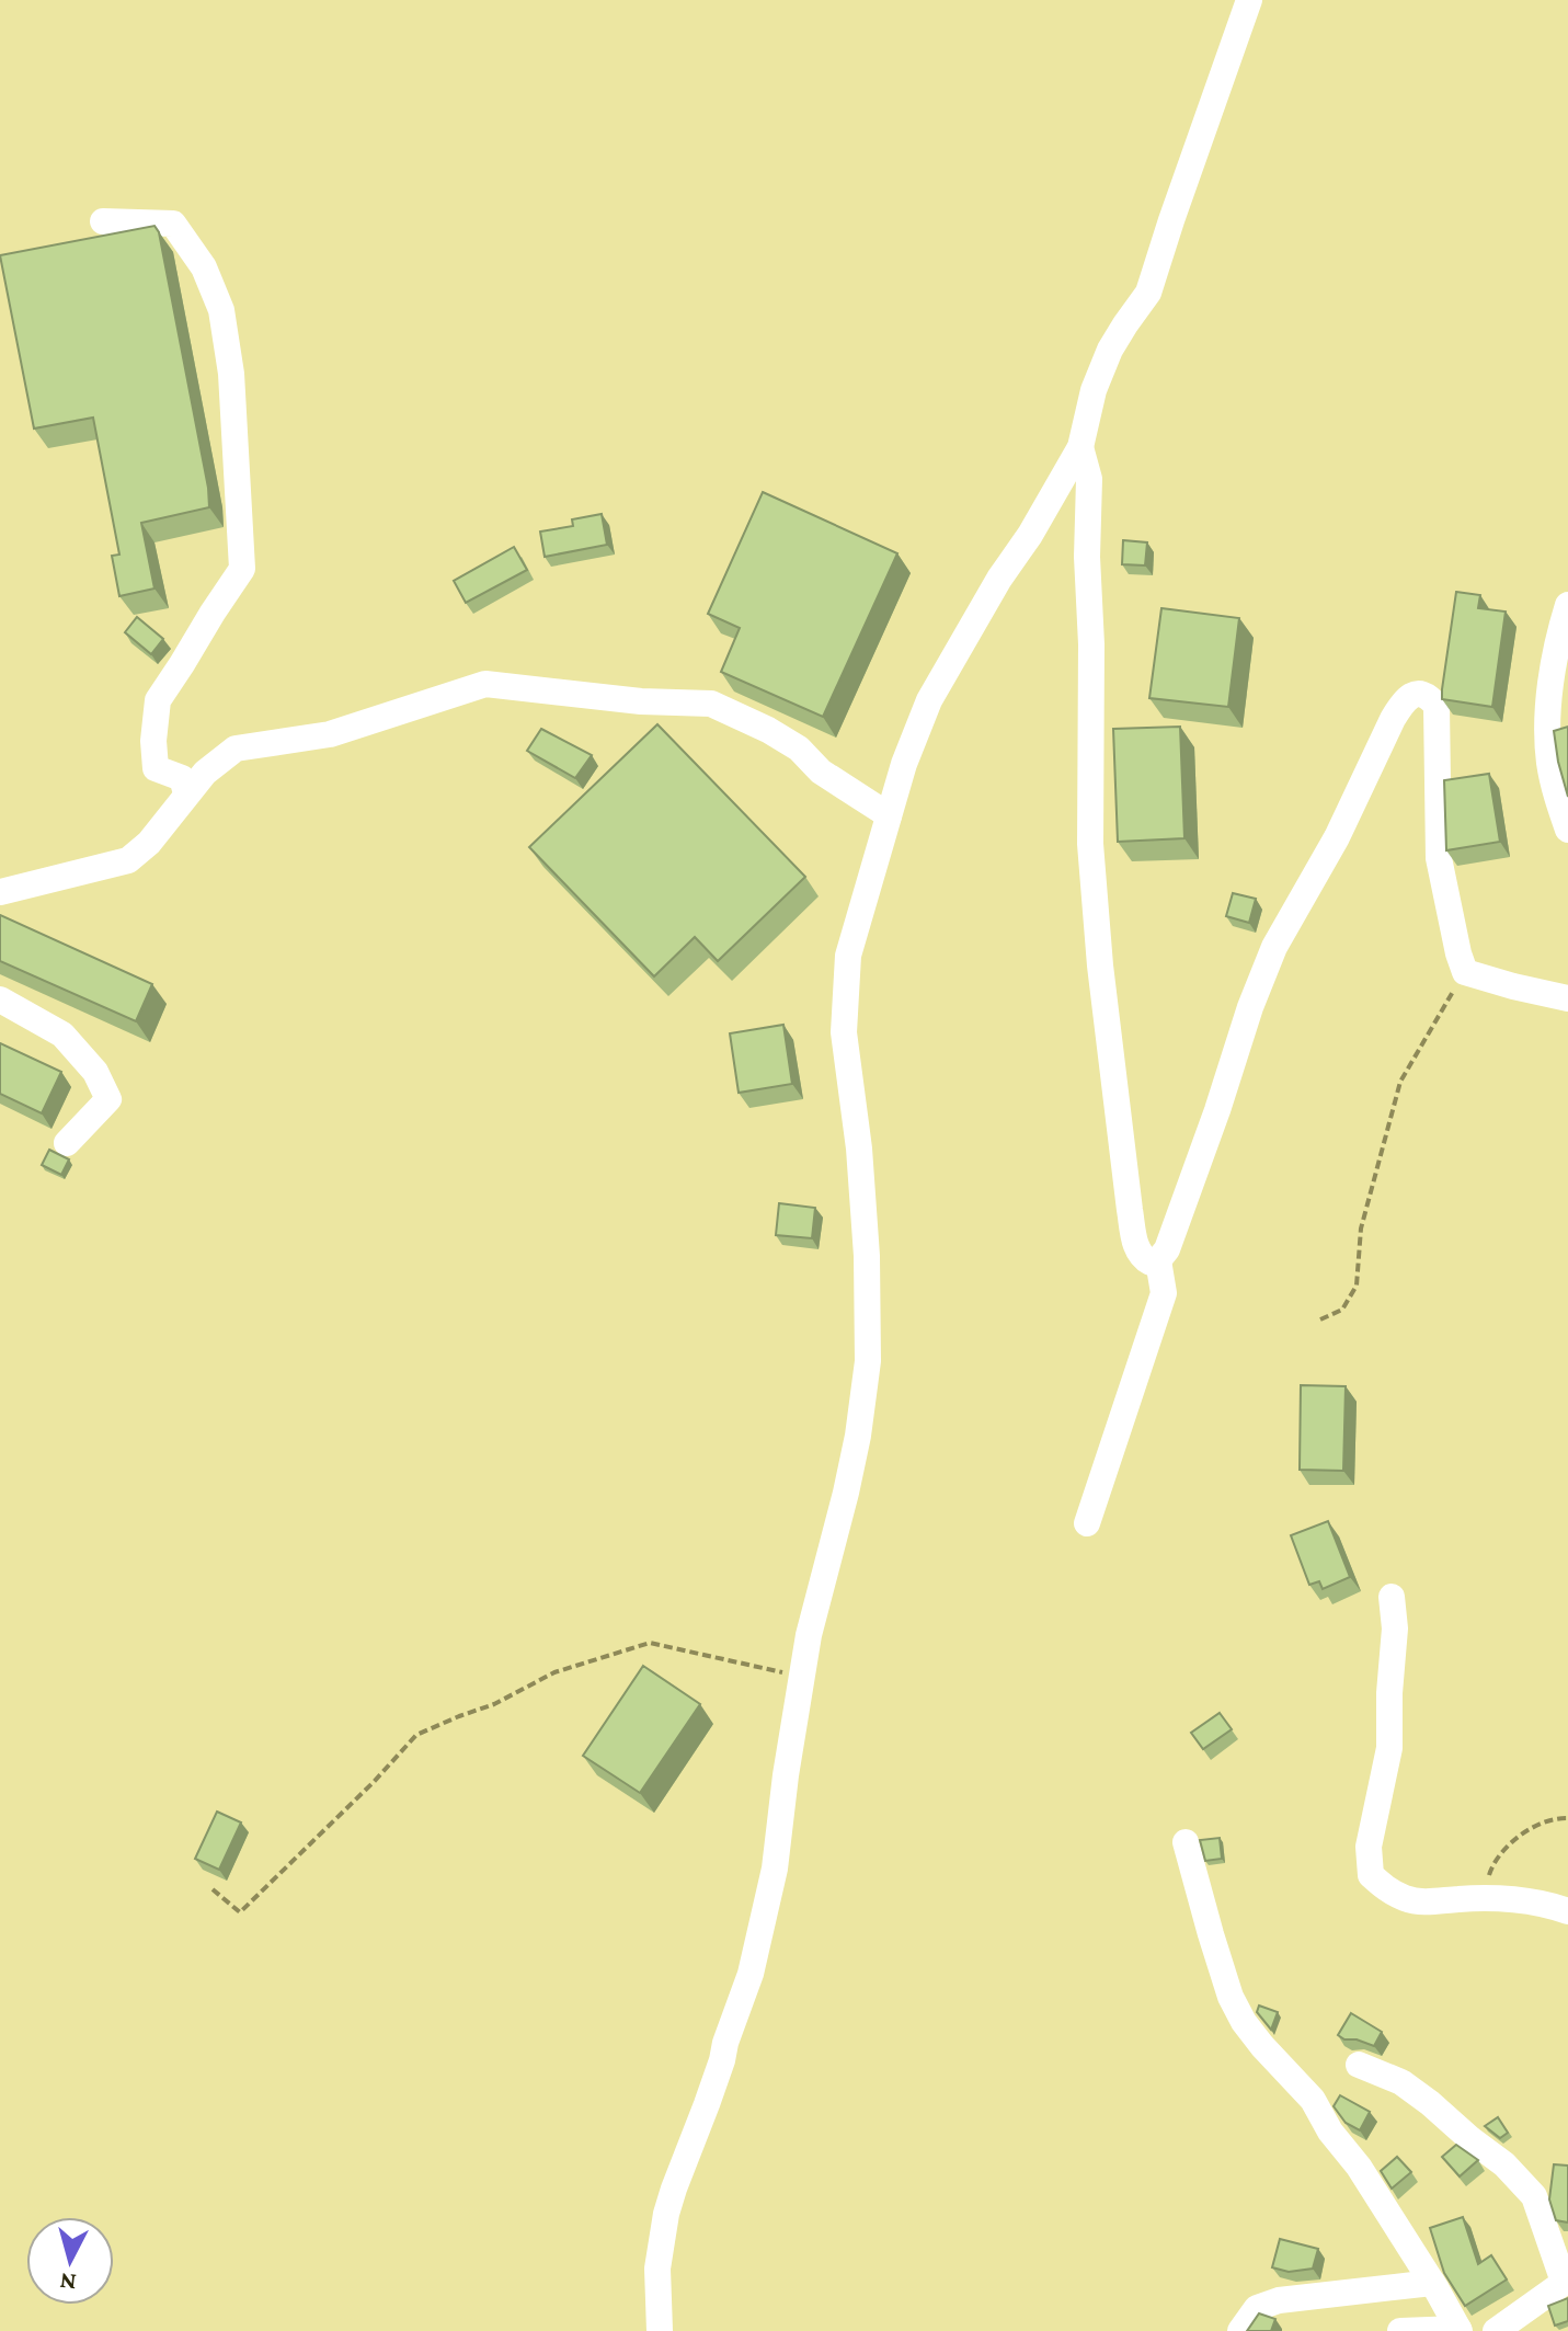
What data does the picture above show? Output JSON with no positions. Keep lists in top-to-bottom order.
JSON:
{
  "north": "bottom"
}
